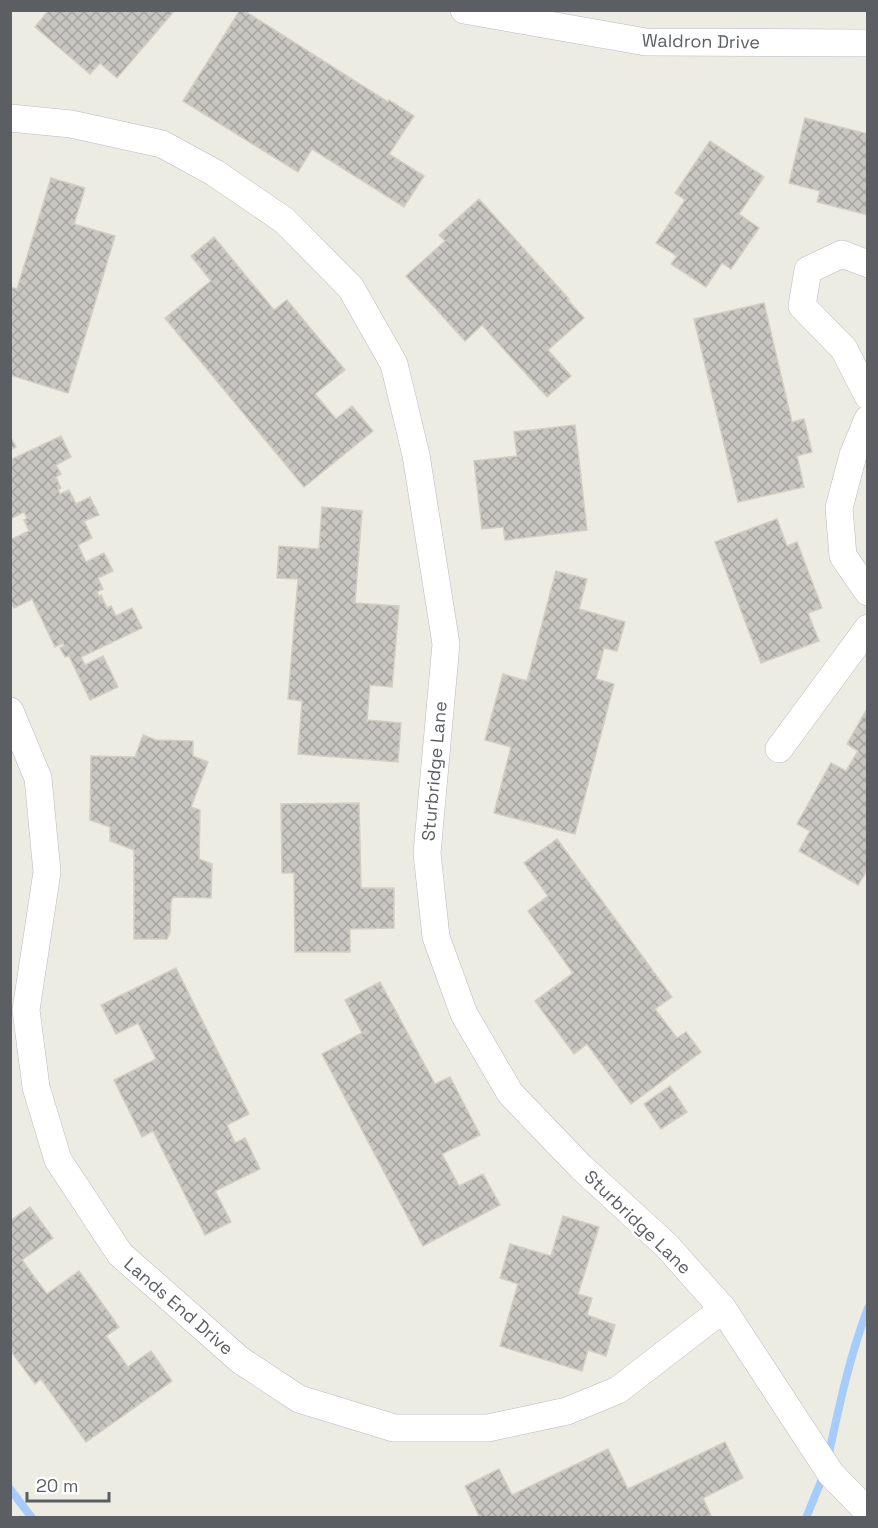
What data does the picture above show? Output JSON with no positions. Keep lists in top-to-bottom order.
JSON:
{
  "streets": {
    "street": ["Waldron Drive", "Sturbridge Lane", "Lands End Drive"]
  },
  "crossings": [
    ["Sturbridge Lane", "Lands End Drive"]
  ],
  "scale_bar": "20 m"
}
